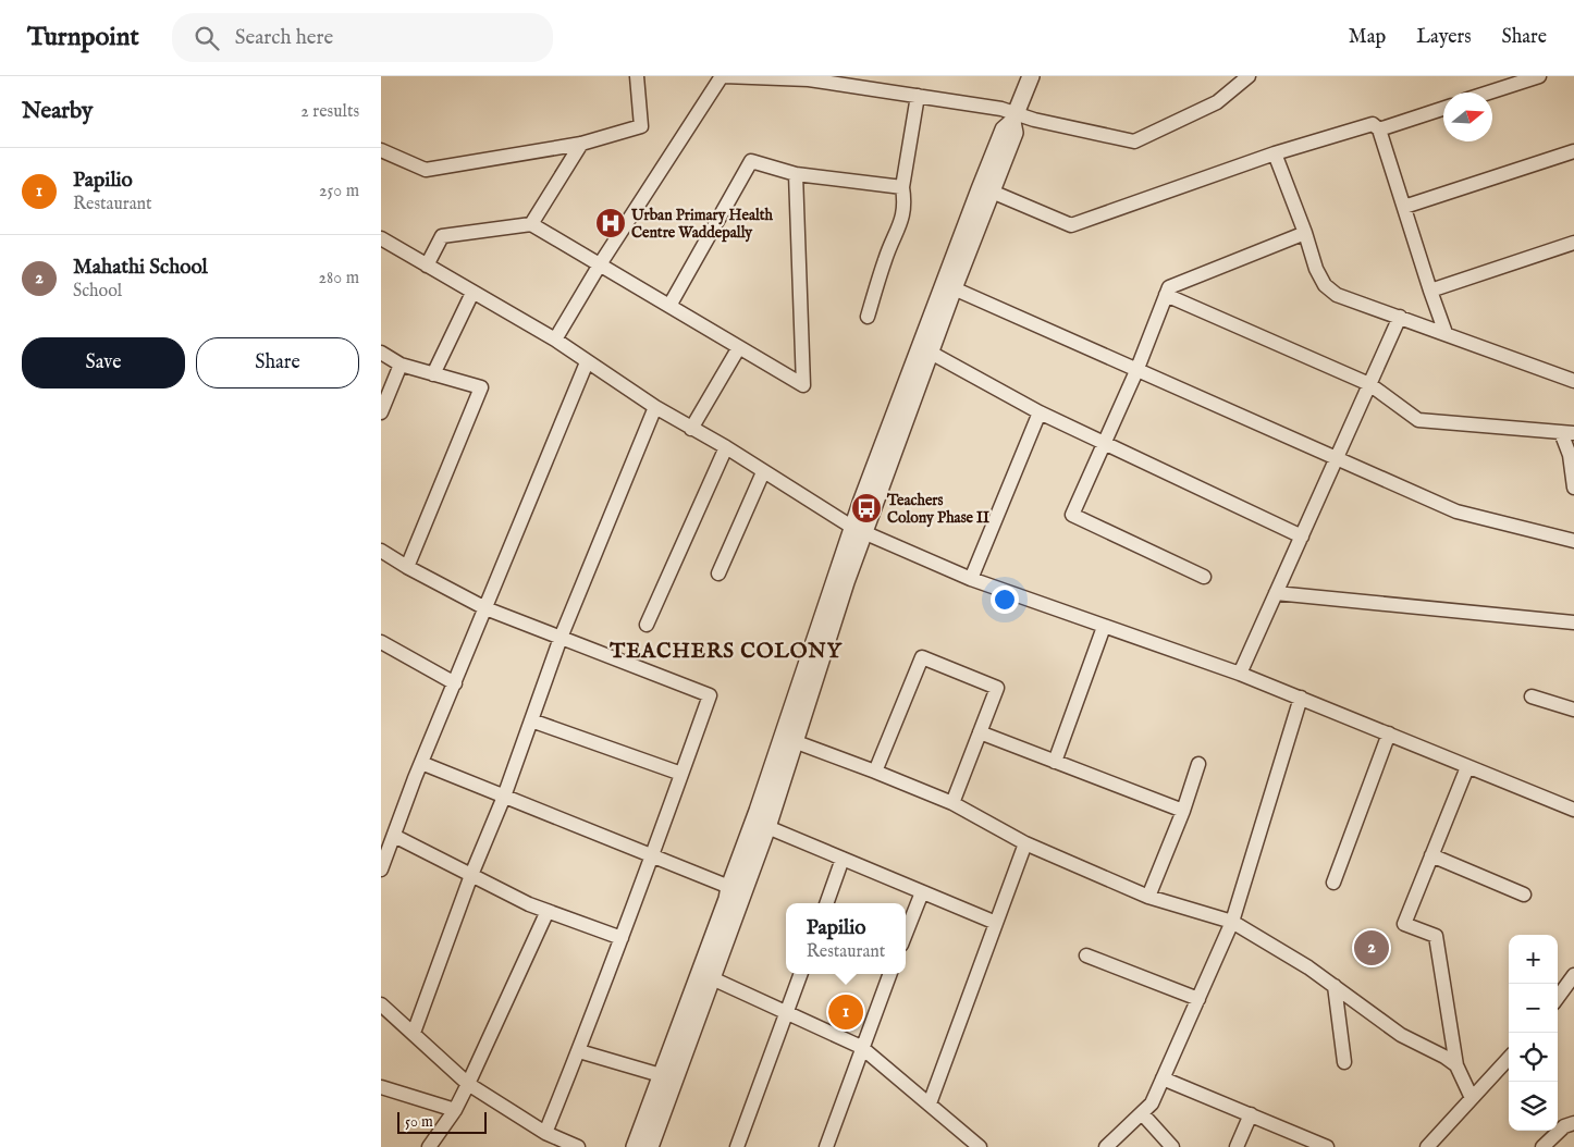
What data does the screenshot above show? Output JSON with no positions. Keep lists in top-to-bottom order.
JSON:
{
  "districts": ["TEACHERS COLONY"],
  "places": {
    "hospital": ["Urban Primary Health Centre Waddepally"],
    "bus stop": ["Teachers Colony Phase II"]
  },
  "scale_bar": "50 m",
  "north": "right",
  "page": {
    "header": "Turnpoint",
    "search": "Search here",
    "nav": ["Map", "Layers", "Share"],
    "heading": ["Nearby", "2 results"],
    "list": [
      {
        "mark": "1",
        "name": "Papilio",
        "note": "Restaurant",
        "value": "250 m"
      },
      {
        "mark": "2",
        "name": "Mahathi School",
        "note": "School",
        "value": "280 m"
      }
    ],
    "buttons": ["Save", "Share"],
    "popup": ["Papilio", "Restaurant"],
    "pins": ["2", "1"],
    "map_buttons": ["+", "−"],
    "scale": "50 m"
  }
}
